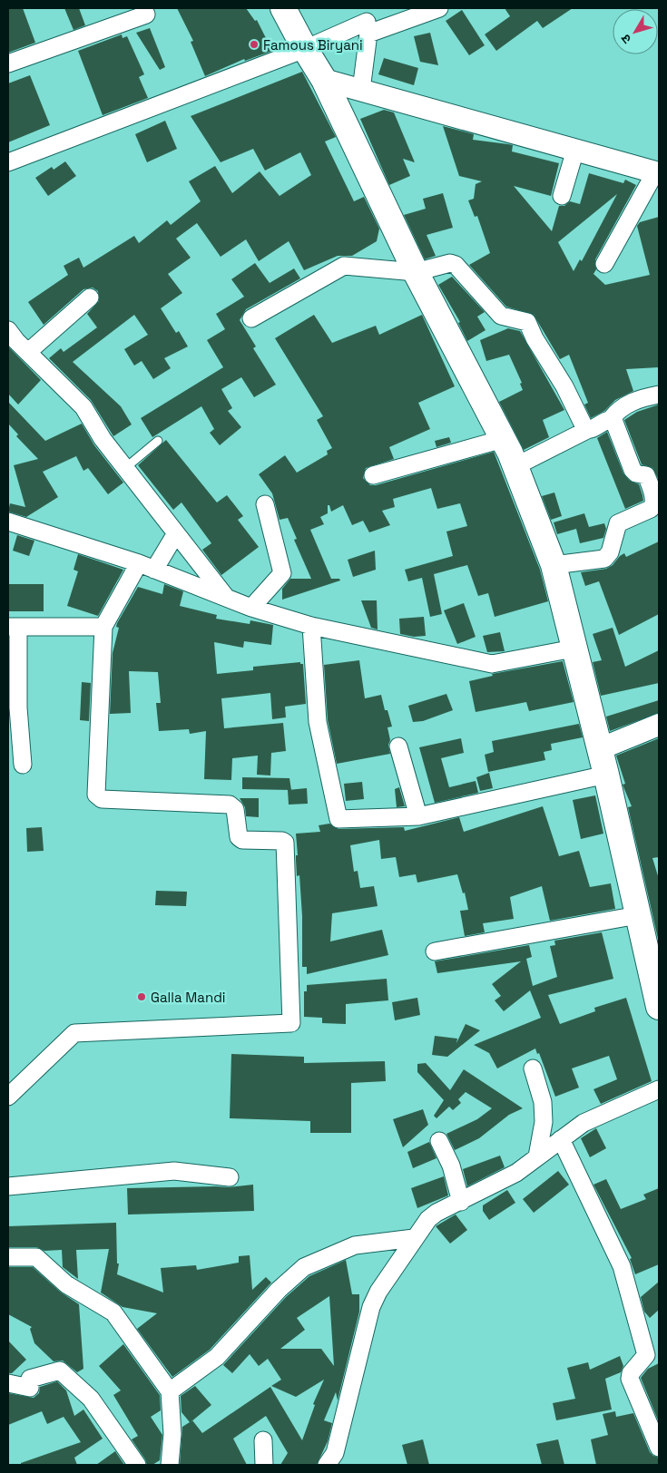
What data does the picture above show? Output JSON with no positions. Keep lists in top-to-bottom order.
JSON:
{
  "places": ["Famous Biryani", "Galla Mandi"],
  "north": "bottom left"
}
